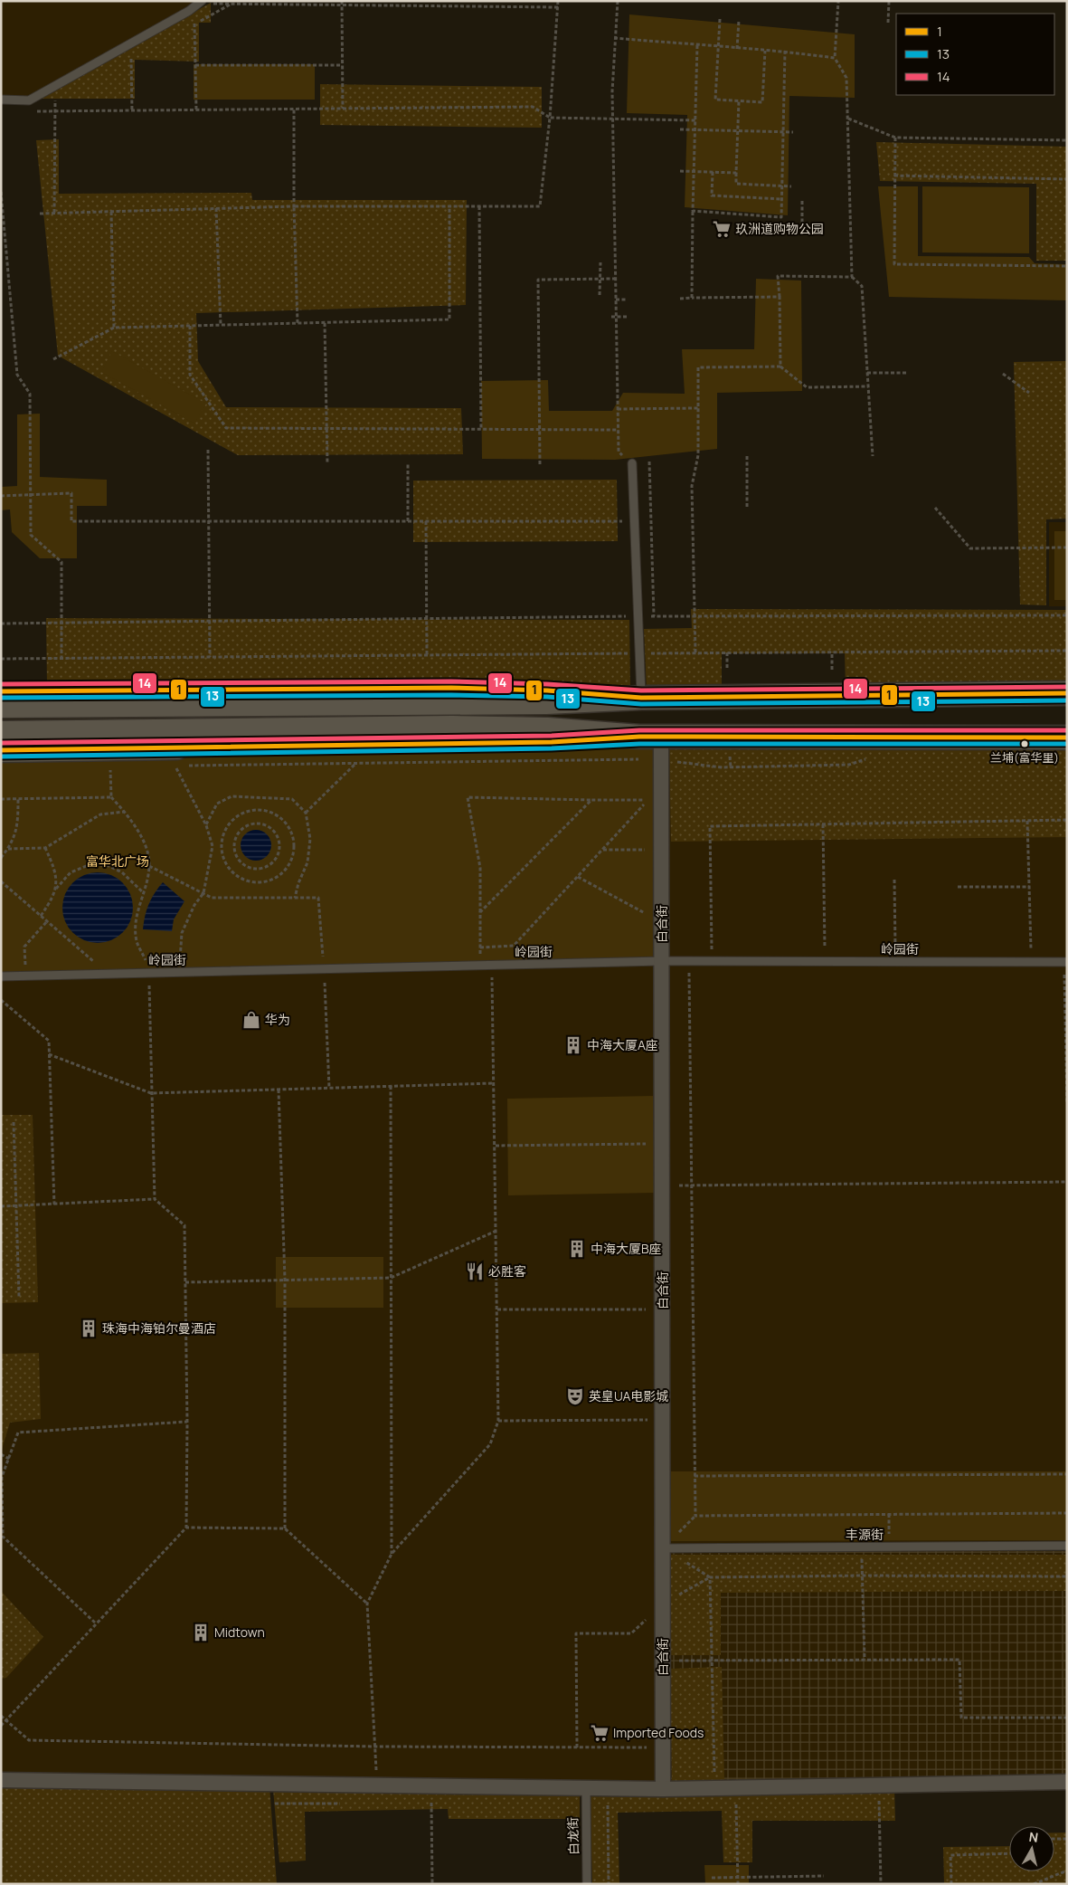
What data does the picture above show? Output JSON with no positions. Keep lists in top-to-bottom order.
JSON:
{
  "streets": {
    "street": ["白合街"],
    "lane": ["岭园街", "丰源街", "白龙街"]
  },
  "crossings": [
    ["白合街", "岭园街"],
    ["白合街", "丰源街"]
  ],
  "parks": ["富华北广场"],
  "places": {
    "supermarket": ["玖洲道购物公园", "Imported Foods"],
    "other": ["兰埔(富华里)"],
    "shop": ["华为"],
    "building": [
      "中海大厦A座",
      "中海大厦B座",
      "珠海中海铂尔曼酒店",
      "Midtown"
    ],
    "restaurant": ["必胜客"],
    "theatre": ["英皇UA电影城"]
  },
  "lines": ["transit line 14", "transit line 1", "transit line 13"],
  "legend": ["1", "13", "14"],
  "north": "top"
}
